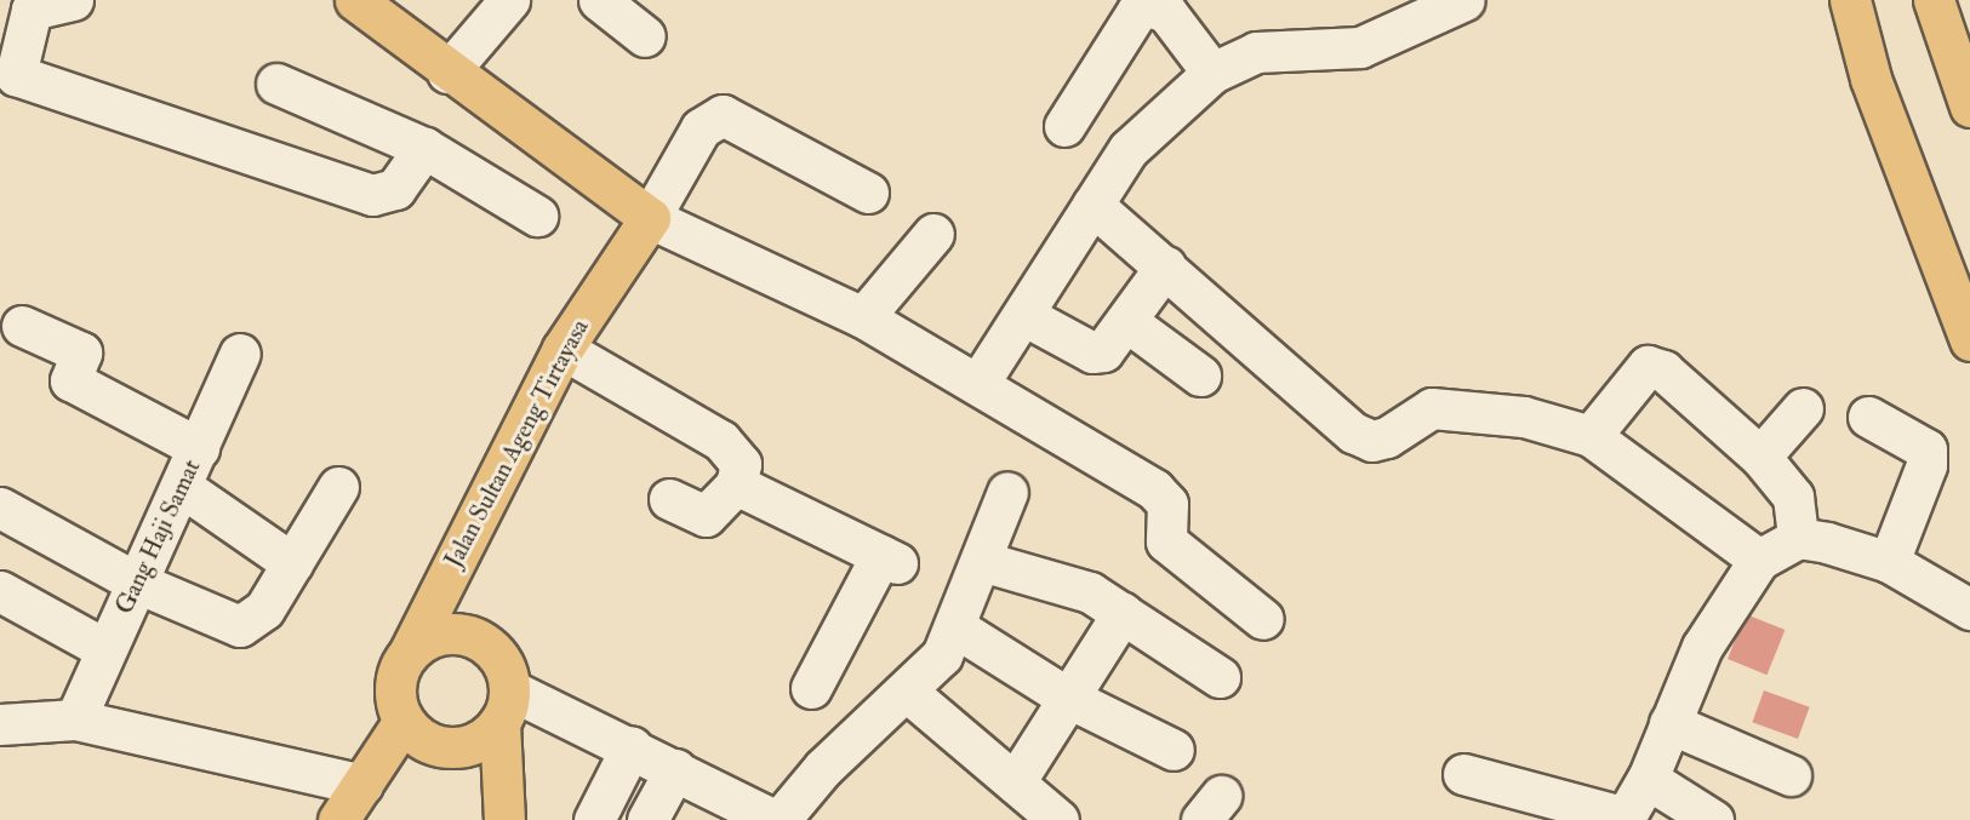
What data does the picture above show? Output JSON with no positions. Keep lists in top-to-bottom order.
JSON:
{
  "streets": {
    "main road": ["Jalan Sultan Ageng Tirtayasa"],
    "street": ["Gang Haji Samat"]
  }
}
